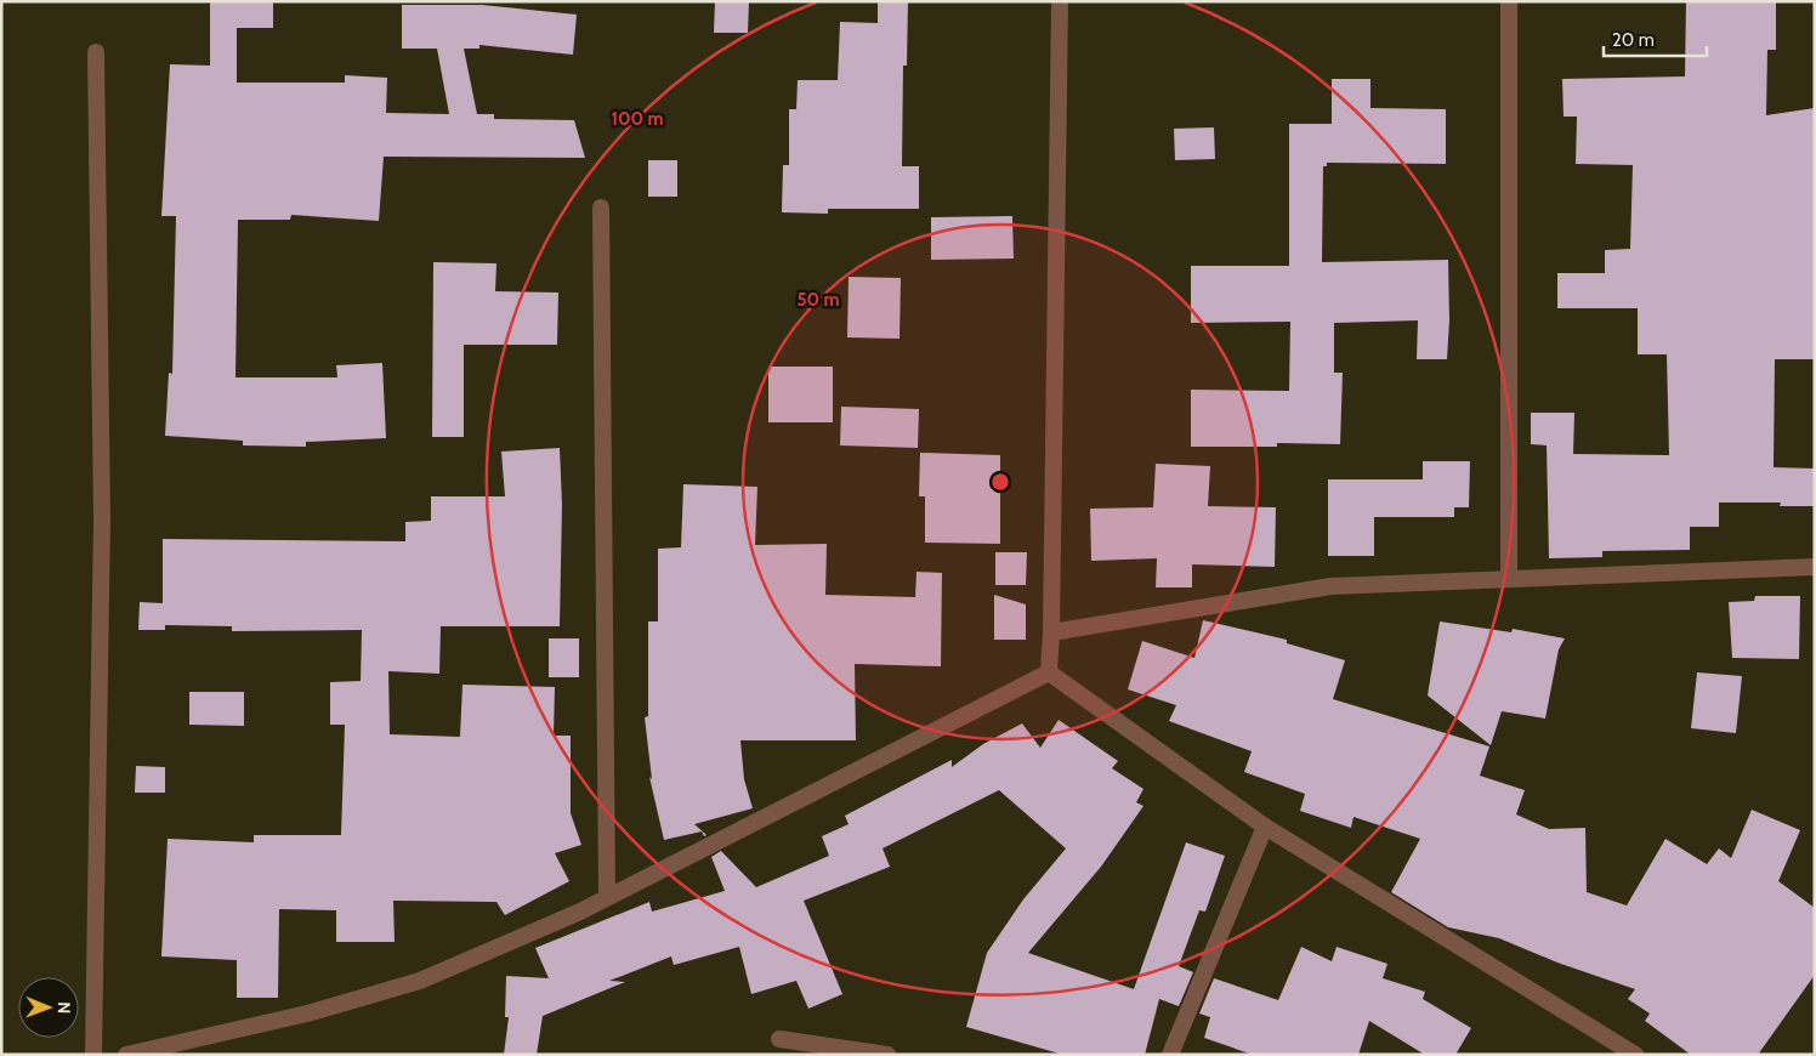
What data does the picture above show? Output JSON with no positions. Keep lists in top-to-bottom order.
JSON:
{
  "scale_bar": "20 m",
  "north": "right",
  "rings": ["100 m", "50 m"]
}
